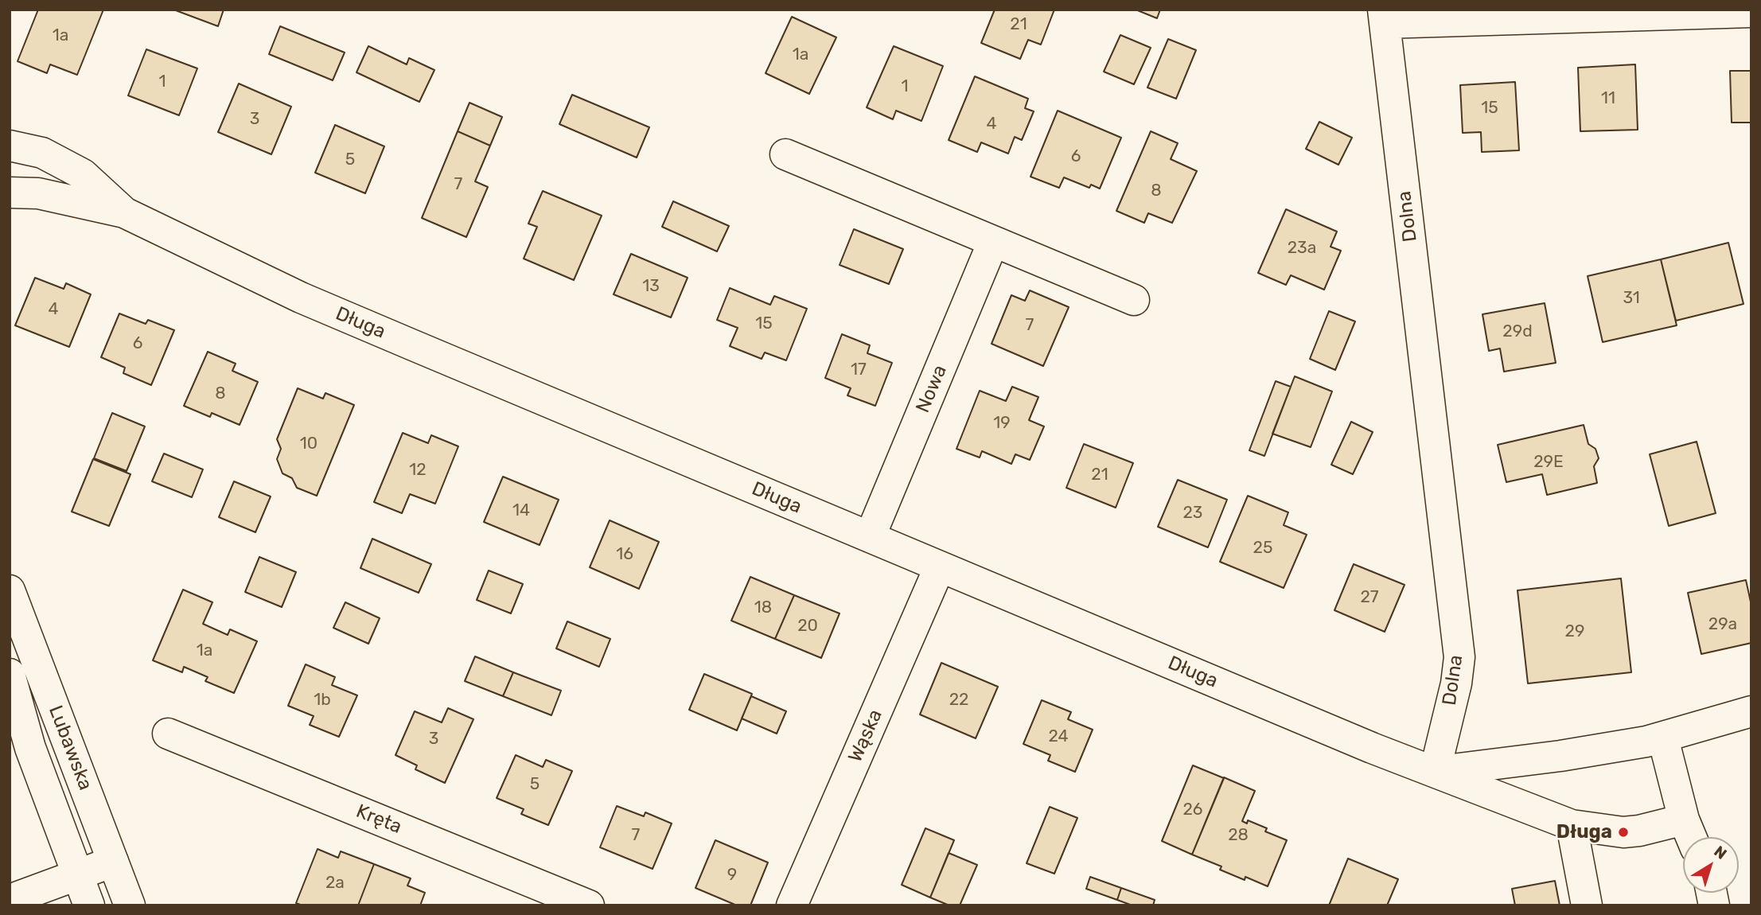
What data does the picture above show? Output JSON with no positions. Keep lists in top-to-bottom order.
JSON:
{
  "streets": {
    "street": [
      "Dolna",
      "Długa",
      "Nowa",
      "Wąska",
      "Lubawska",
      "Kręta"
    ]
  },
  "crossings": [
    ["Dolna", "Długa"],
    ["Długa", "Nowa"],
    ["Długa", "Wąska"]
  ],
  "places": ["Długa"],
  "house_numbers": [
    "21",
    "1a",
    "1a",
    "1",
    "1",
    "11",
    "15",
    "3",
    "4",
    "6",
    "5",
    "7",
    "8",
    "23a",
    "13",
    "31",
    "4",
    "15",
    "7",
    "29d",
    "6",
    "17",
    "8",
    "19",
    "10",
    "29E",
    "12",
    "21",
    "14",
    "23",
    "25",
    "16",
    "27",
    "18",
    "29a",
    "20",
    "29",
    "1a",
    "1b",
    "22",
    "24",
    "3",
    "5",
    "26",
    "7",
    "28",
    "9",
    "2a"
  ],
  "north": "top right"
}
